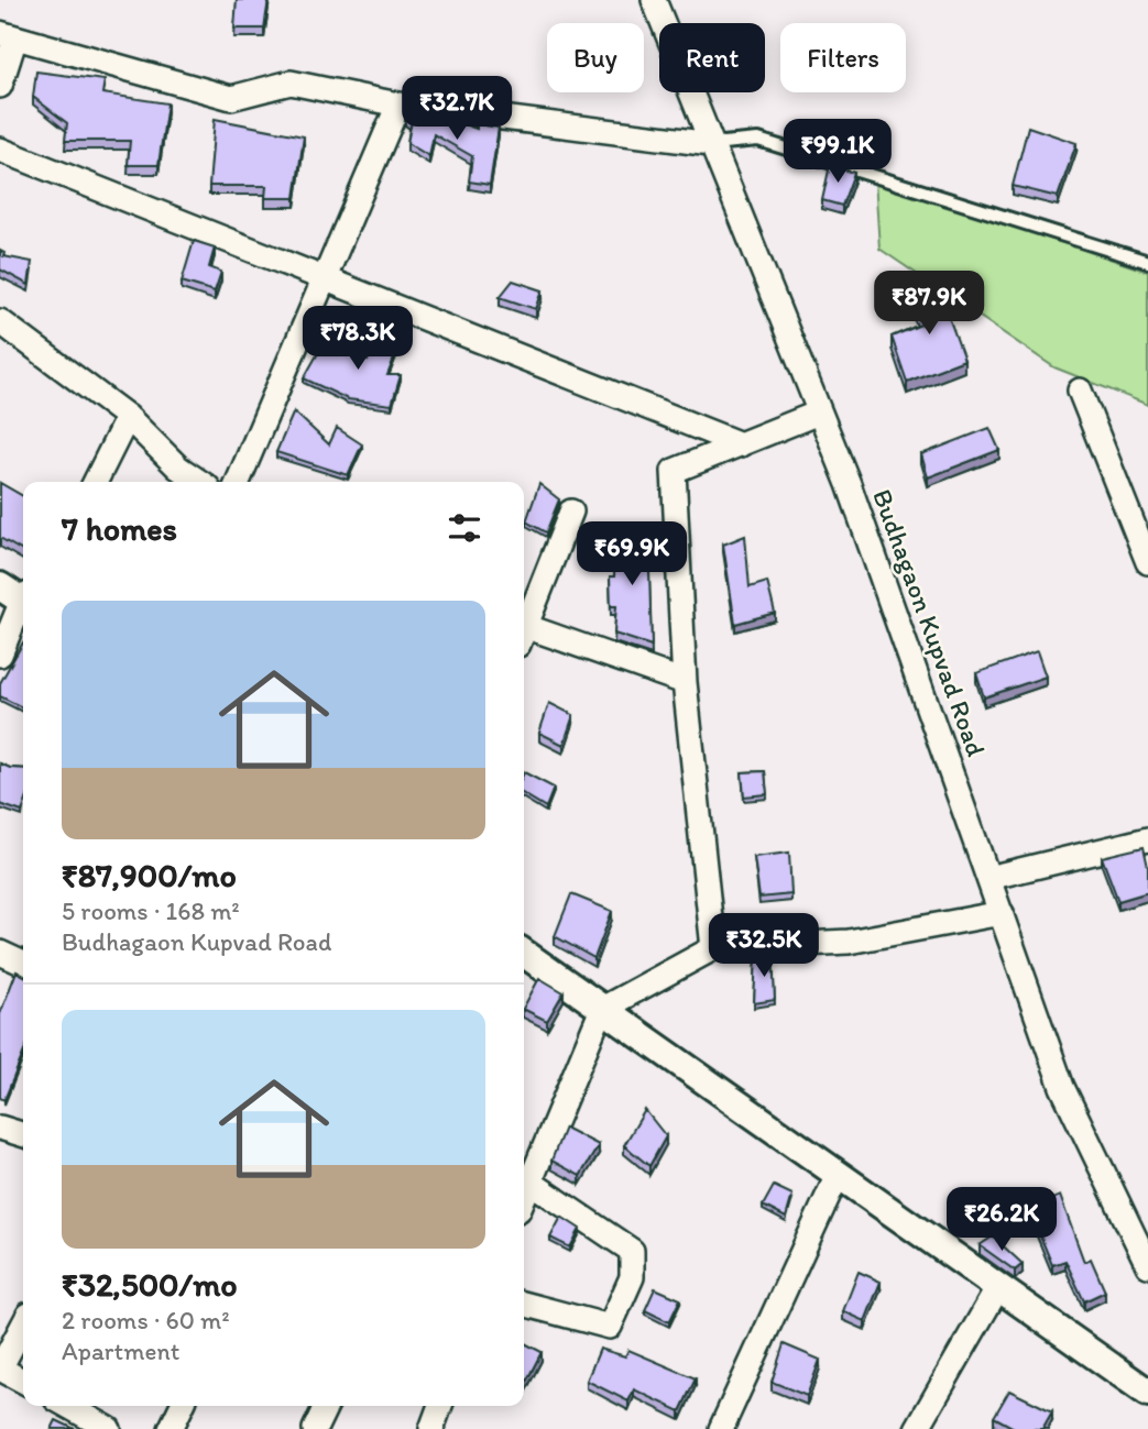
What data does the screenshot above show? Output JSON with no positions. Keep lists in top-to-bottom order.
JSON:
{
  "streets": {
    "street": ["Budhagaon Kupvad Road"]
  },
  "page": {
    "chip": ["Buy", "Rent", "Filters"],
    "price": [
      "₹32.7K",
      "₹99.1K",
      "₹87.9K",
      "₹78.3K",
      "₹69.9K",
      "₹32.5K",
      "₹26.2K"
    ],
    "heading": "7 homes",
    "list": [
      {
        "name": "₹87,900/mo",
        "note": "5 rooms · 168 m² · Budhagaon Kupvad Road"
      },
      {
        "name": "₹32,500/mo",
        "note": "2 rooms · 60 m² · Apartment"
      }
    ]
  }
}
